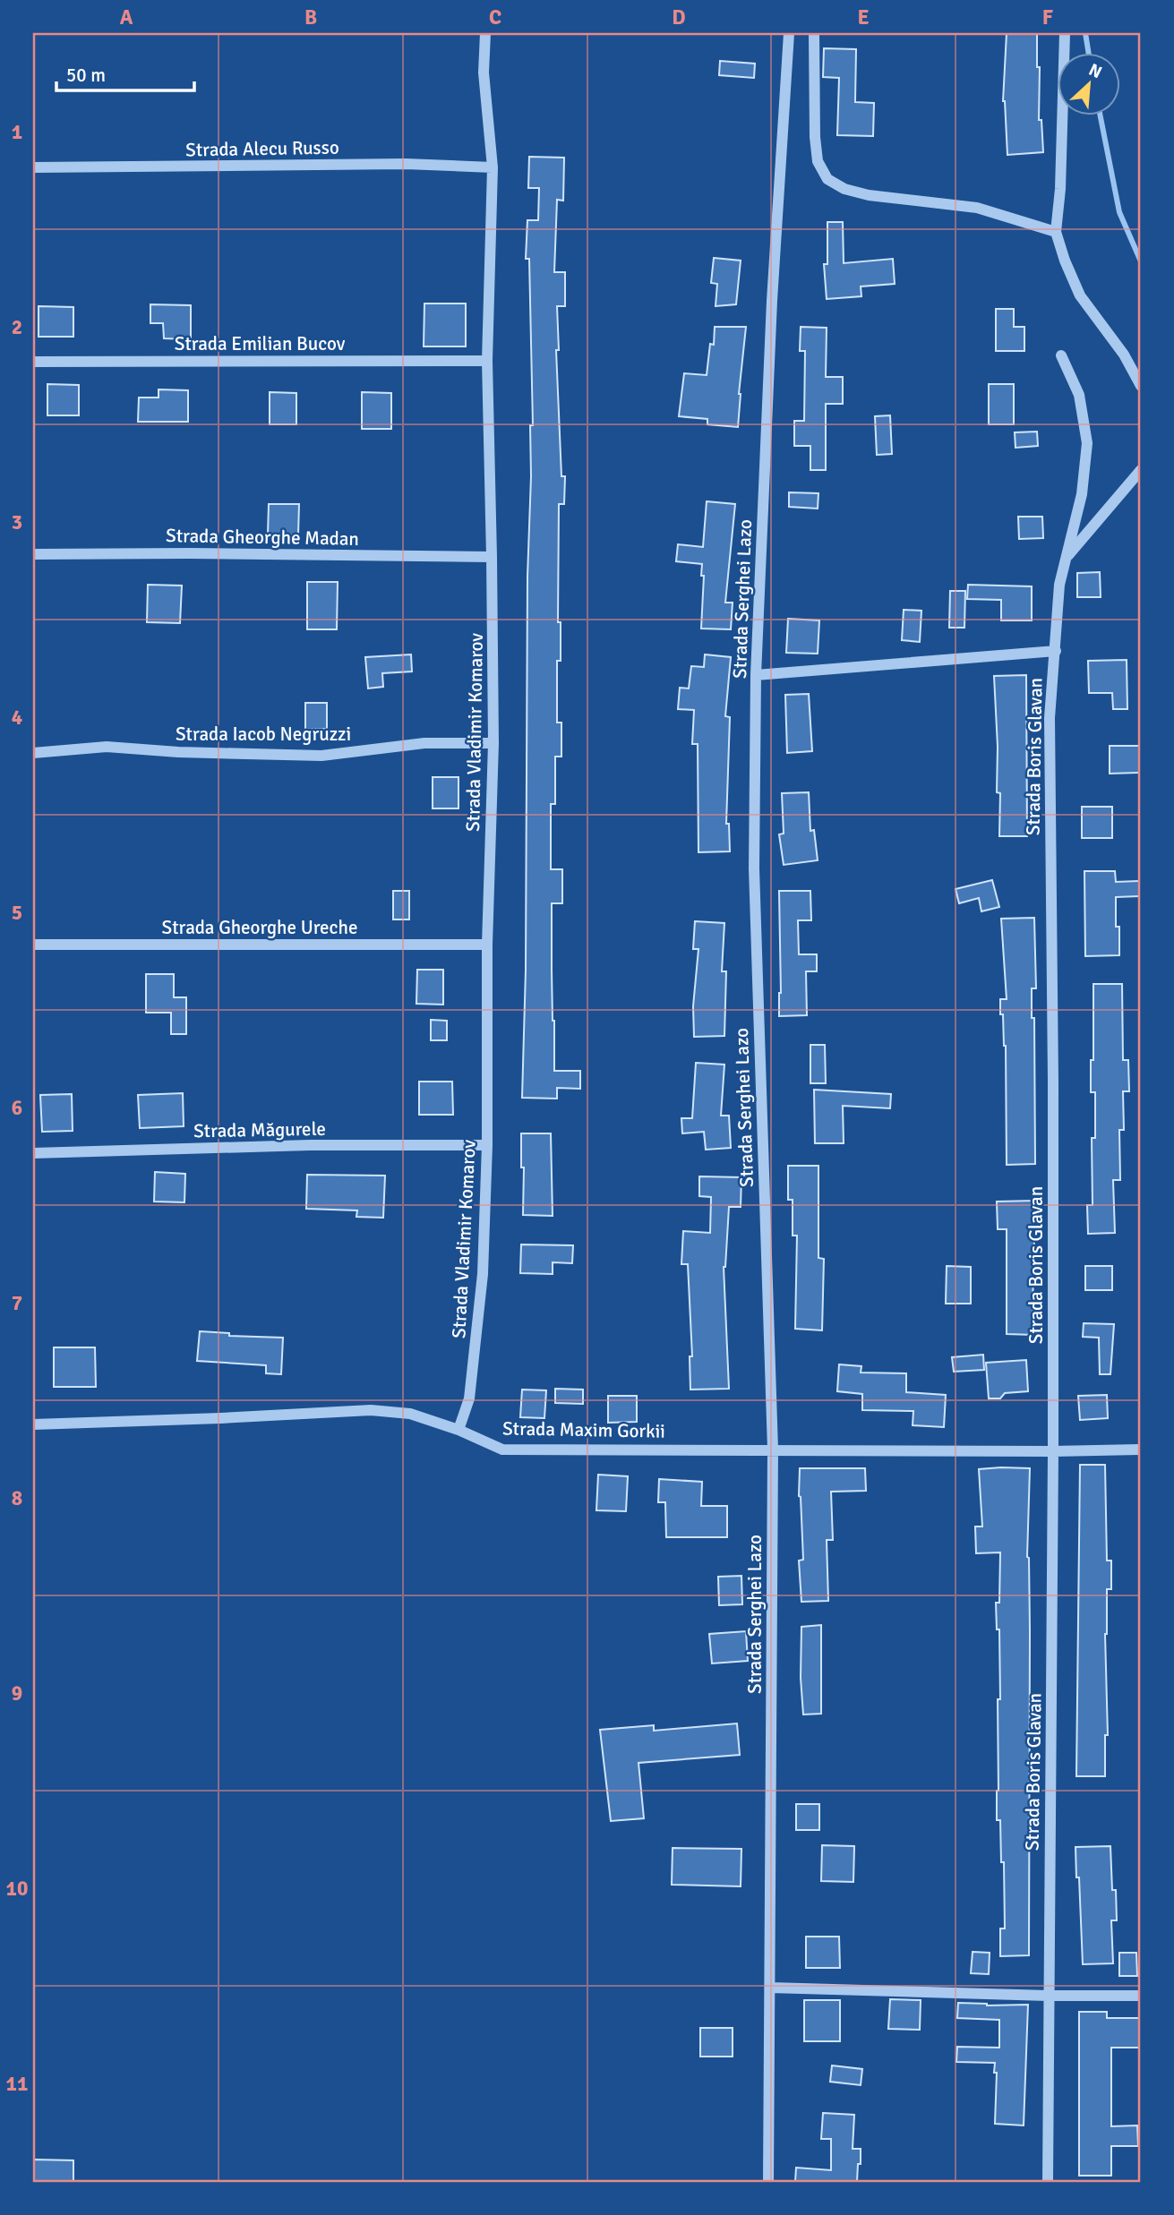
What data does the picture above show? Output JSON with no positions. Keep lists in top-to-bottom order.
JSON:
{
  "streets": {
    "street": [
      "Strada Alecu Russo",
      "Strada Emilian Bucov",
      "Strada Gheorghe Madan",
      "Strada Serghei Lazo",
      "Strada Vladimir Komarov",
      "Strada Iacob Negruzzi",
      "Strada Boris Glavan",
      "Strada Gheorghe Ureche",
      "Strada Măgurele",
      "Strada Maxim Gorkii"
    ]
  },
  "crossings": [
    ["Strada Alecu Russo", "Strada Vladimir Komarov"],
    ["Strada Emilian Bucov", "Strada Vladimir Komarov"],
    ["Strada Gheorghe Madan", "Strada Vladimir Komarov"],
    ["Strada Serghei Lazo", "Strada Maxim Gorkii"],
    ["Strada Vladimir Komarov", "Strada Iacob Negruzzi"],
    ["Strada Vladimir Komarov", "Strada Gheorghe Ureche"],
    ["Strada Vladimir Komarov", "Strada Măgurele"],
    ["Strada Vladimir Komarov", "Strada Maxim Gorkii"],
    ["Strada Boris Glavan", "Strada Maxim Gorkii"]
  ],
  "scale_bar": "50 m",
  "north": "top right",
  "grid": {
    "columns": [
      "A",
      "B",
      "C",
      "D",
      "E",
      "F"
    ],
    "rows": [
      "1",
      "2",
      "3",
      "4",
      "5",
      "6",
      "7",
      "8",
      "9",
      "10",
      "11"
    ]
  }
}
